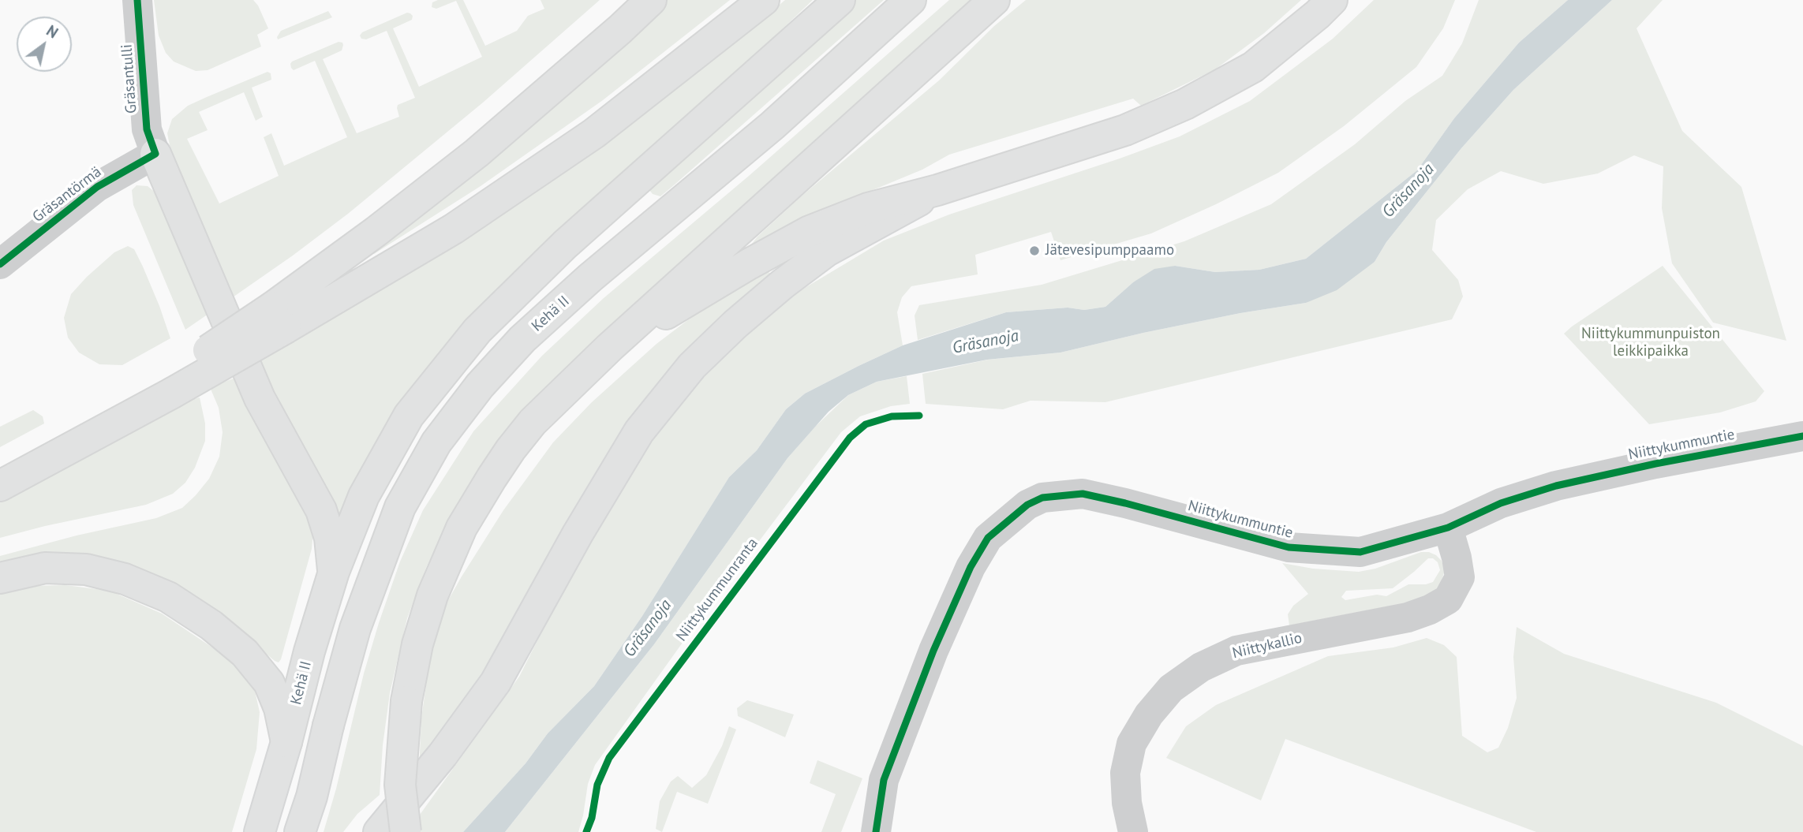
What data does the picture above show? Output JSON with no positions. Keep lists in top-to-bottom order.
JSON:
{
  "streets": {
    "main road": ["Kehä II"],
    "street": [
      "Gräsantulli",
      "Gräsantörmä",
      "Niittykummuntie",
      "Niittykallio"
    ],
    "cycle path": ["Niittykummunranta"]
  },
  "crossings": [
    ["Gräsantulli", "Gräsantörmä"],
    ["Niittykummuntie", "Niittykallio"]
  ],
  "water": ["Gräsanoja"],
  "parks": ["Niittykummunpuiston leikkipaikka"],
  "places": ["Jätevesipumppaamo"],
  "north": "top right"
}
